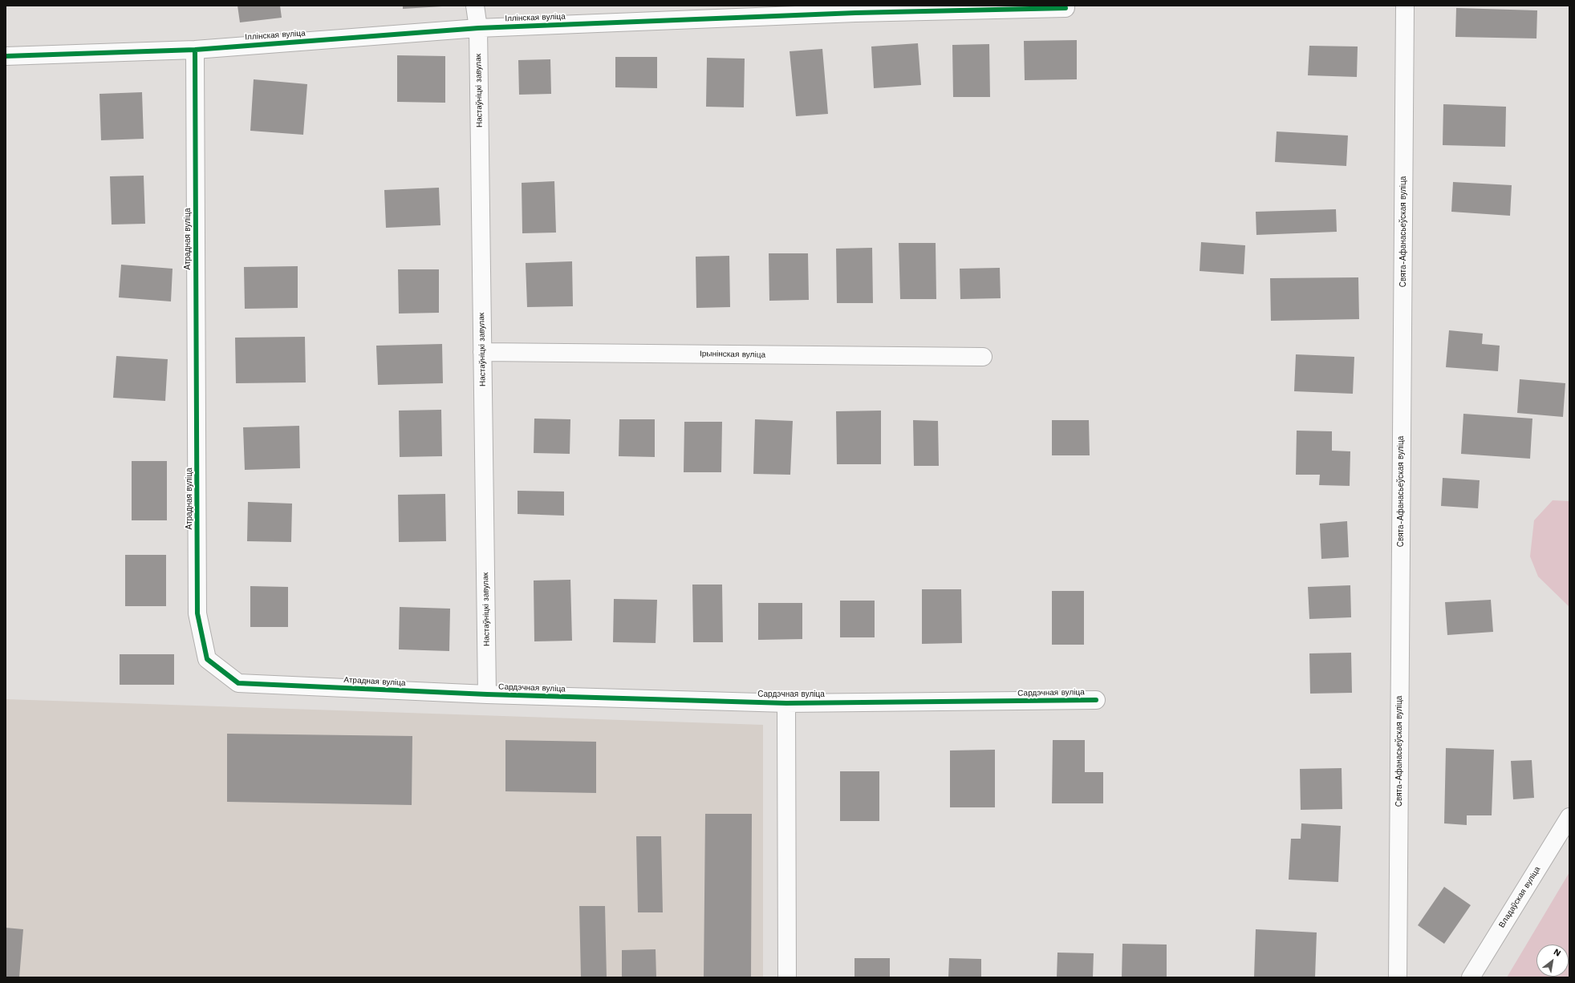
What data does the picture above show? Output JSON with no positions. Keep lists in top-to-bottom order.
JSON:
{
  "streets": {
    "street": [
      "Іллінская вуліца",
      "Настаўніцкі завулак",
      "Свята-Афанасьеўская вуліца",
      "Атрадная вуліца",
      "Ірынінская вуліца",
      "Сардэчная вуліца",
      "Владаўская вуліца"
    ]
  },
  "crossings": [
    ["Іллінская вуліца", "Настаўніцкі завулак"],
    ["Іллінская вуліца", "Атрадная вуліца"],
    ["Настаўніцкі завулак", "Атрадная вуліца"],
    ["Настаўніцкі завулак", "Ірынінская вуліца"],
    ["Настаўніцкі завулак", "Сардэчная вуліца"],
    ["Атрадная вуліца", "Сардэчная вуліца"]
  ],
  "north": "top right"
}
